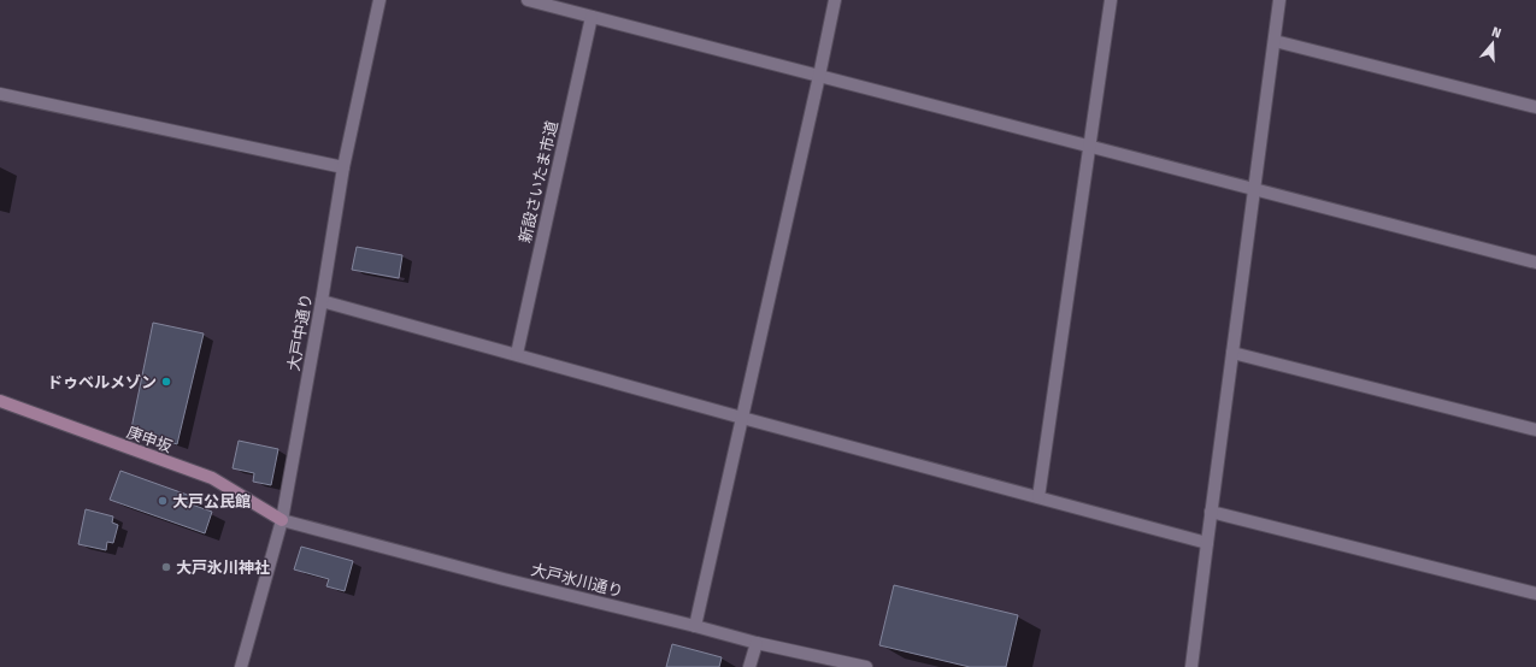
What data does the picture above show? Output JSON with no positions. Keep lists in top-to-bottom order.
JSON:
{
  "streets": {
    "street": [
      "新設さいたま市道",
      "大戸中通り",
      "庚申坂",
      "大戸氷川通り"
    ]
  },
  "crossings": [
    ["大戸中通り", "庚申坂"],
    ["大戸中通り", "大戸氷川通り"],
    ["庚申坂", "大戸氷川通り"]
  ],
  "places": ["ドゥベルメゾン", "大戸公民館", "大戸氷川神社"],
  "north": "top"
}
